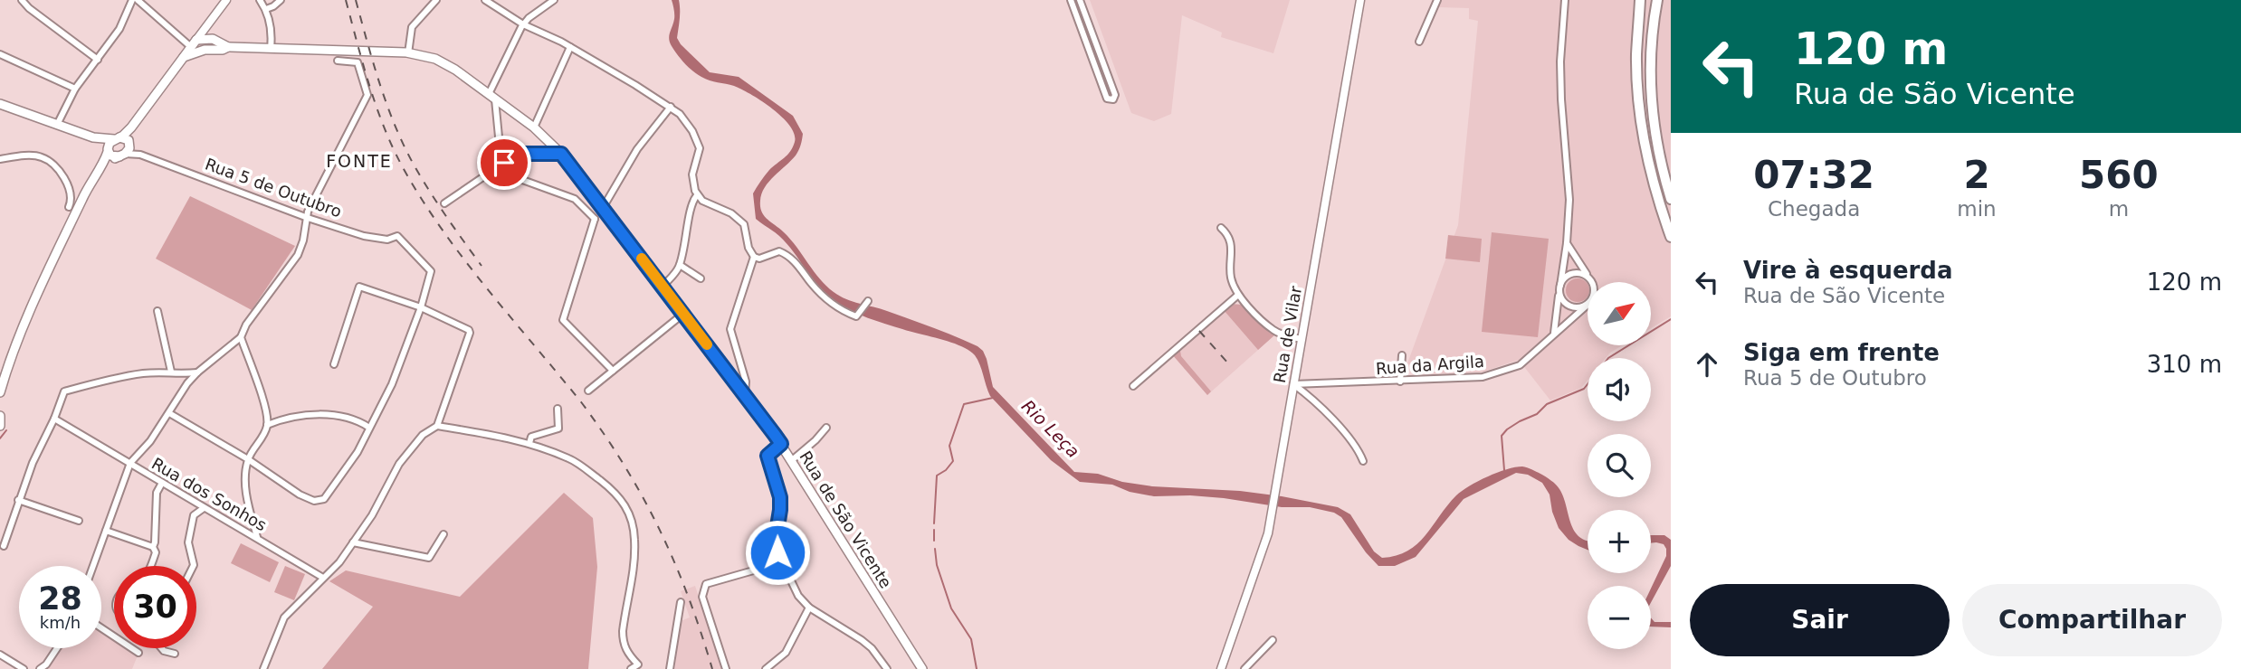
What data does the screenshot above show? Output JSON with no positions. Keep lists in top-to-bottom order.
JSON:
{
  "streets": {
    "main road": ["Rua de São Vicente"],
    "street": [
      "Rua 5 de Outubro",
      "Rua de Vilar",
      "Rua da Argila",
      "Rua dos Sonhos"
    ]
  },
  "crossings": [
    ["Rua de Vilar", "Rua da Argila"]
  ],
  "districts": ["FONTE"],
  "water": ["Rio Leça"],
  "north": "top right",
  "page": {
    "turn": ["120 m", "Rua de São Vicente"],
    "eta": [
      "07:32",
      "Chegada",
      "2",
      "min",
      "560",
      "m"
    ],
    "list": [
      {
        "name": "Vire à esquerda",
        "note": "Rua de São Vicente",
        "value": "120 m"
      },
      {
        "name": "Siga em frente",
        "note": "Rua 5 de Outubro",
        "value": "310 m"
      }
    ],
    "map_buttons": ["+", "−"],
    "speed": "28 km/h",
    "limit": "30",
    "buttons": ["Sair", "Compartilhar"]
  }
}
